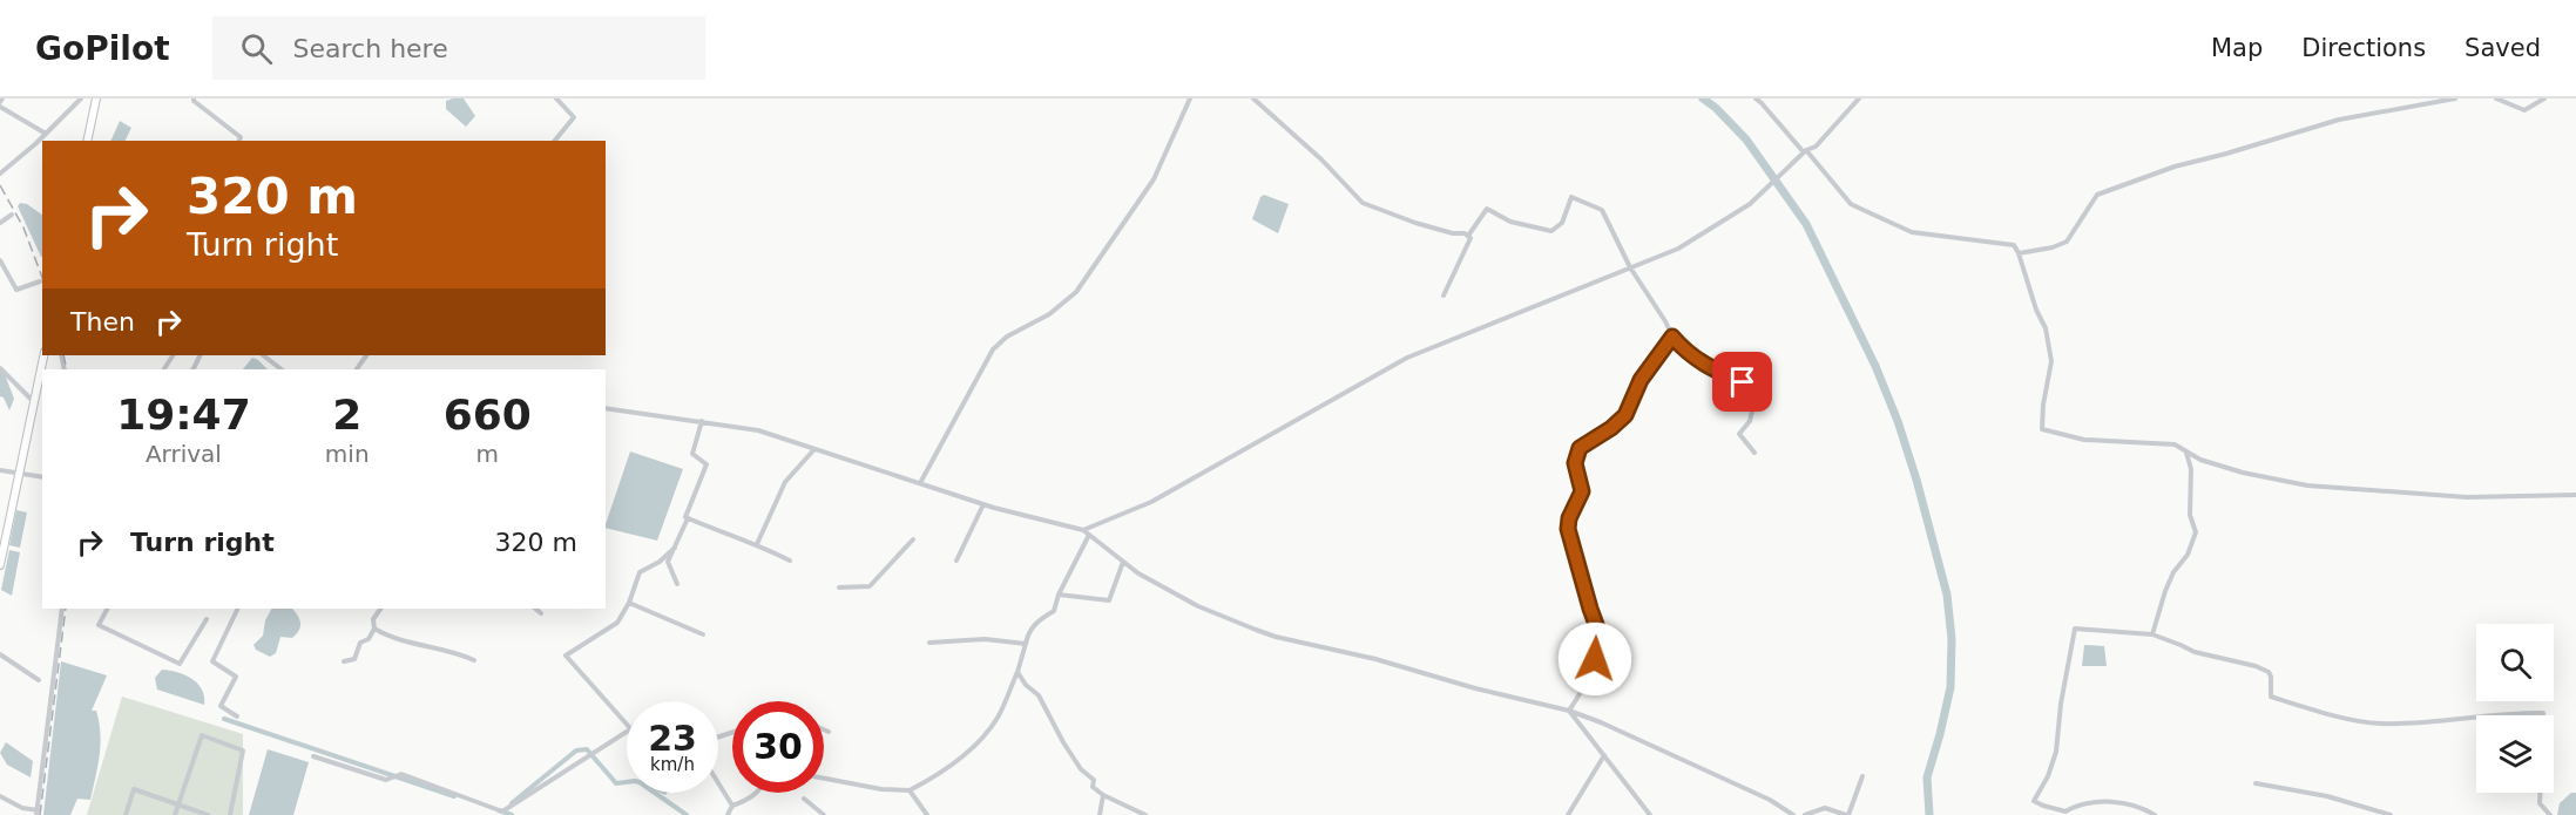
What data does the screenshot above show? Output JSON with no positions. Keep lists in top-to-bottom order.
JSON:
{
  "page": {
    "header": "GoPilot",
    "search": "Search here",
    "nav": ["Map", "Directions", "Saved"],
    "turn": ["320 m", "Turn right"],
    "then": "Then",
    "eta": [
      "19:47",
      "Arrival",
      "2",
      "min",
      "660",
      "m"
    ],
    "list": [
      {
        "name": "Turn right",
        "value": "320 m"
      }
    ],
    "speed": "23 km/h",
    "limit": "30"
  }
}
